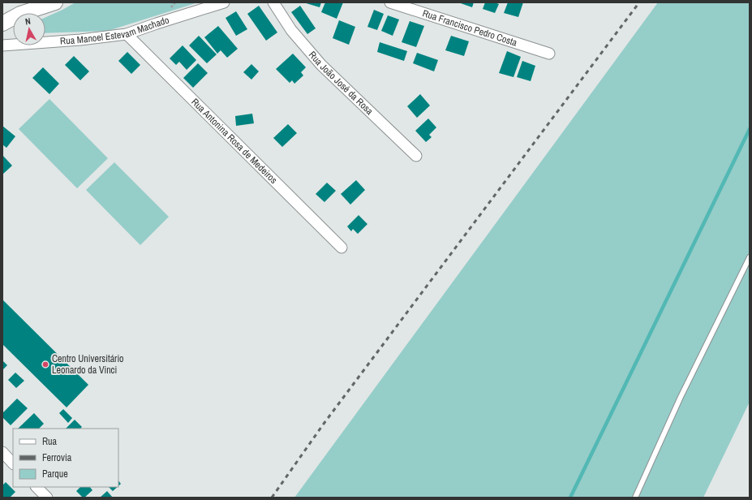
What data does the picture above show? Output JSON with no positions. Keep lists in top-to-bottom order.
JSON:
{
  "streets": {
    "street": [
      "Rua Francisco Pedro Costa",
      "Rua Manoel Estevam Machado",
      "Rua João José da Rosa",
      "Rua Antonina Rosa de Medeiros"
    ]
  },
  "crossings": [
    ["Rua Manoel Estevam Machado", "Rua Antonina Rosa de Medeiros"]
  ],
  "places": ["Centro Universitário Leonardo da Vinci"],
  "legend": ["Rua", "Ferrovia", "Parque"],
  "north": "top"
}
